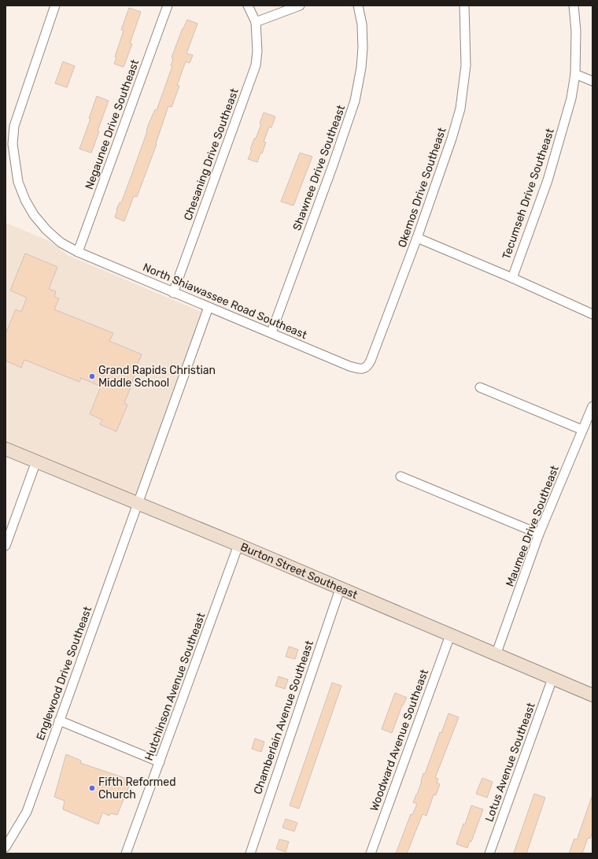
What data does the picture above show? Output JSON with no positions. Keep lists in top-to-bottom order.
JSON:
{
  "streets": {
    "main road": ["Burton Street Southeast"],
    "street": [
      "Negaunee Drive Southeast",
      "Chesaning Drive Southeast",
      "Shawnee Drive Southeast",
      "Okemos Drive Southeast",
      "Tecumseh Drive Southeast",
      "North Shiawassee Road Southeast",
      "Maumee Drive Southeast",
      "Englewood Drive Southeast",
      "Hutchinson Avenue Southeast",
      "Chamberlain Avenue Southeast",
      "Woodward Avenue Southeast",
      "Lotus Avenue Southeast"
    ]
  },
  "crossings": [
    ["Negaunee Drive Southeast", "North Shiawassee Road Southeast"],
    ["Chesaning Drive Southeast", "North Shiawassee Road Southeast"],
    ["Shawnee Drive Southeast", "North Shiawassee Road Southeast"],
    ["Okemos Drive Southeast", "North Shiawassee Road Southeast"],
    ["Maumee Drive Southeast", "Burton Street Southeast"],
    ["Burton Street Southeast", "Englewood Drive Southeast"],
    ["Burton Street Southeast", "Hutchinson Avenue Southeast"],
    ["Burton Street Southeast", "Chamberlain Avenue Southeast"],
    ["Burton Street Southeast", "Woodward Avenue Southeast"],
    ["Burton Street Southeast", "Lotus Avenue Southeast"]
  ],
  "places": ["Grand Rapids Christian Middle School", "Fifth Reformed Church"]
}
